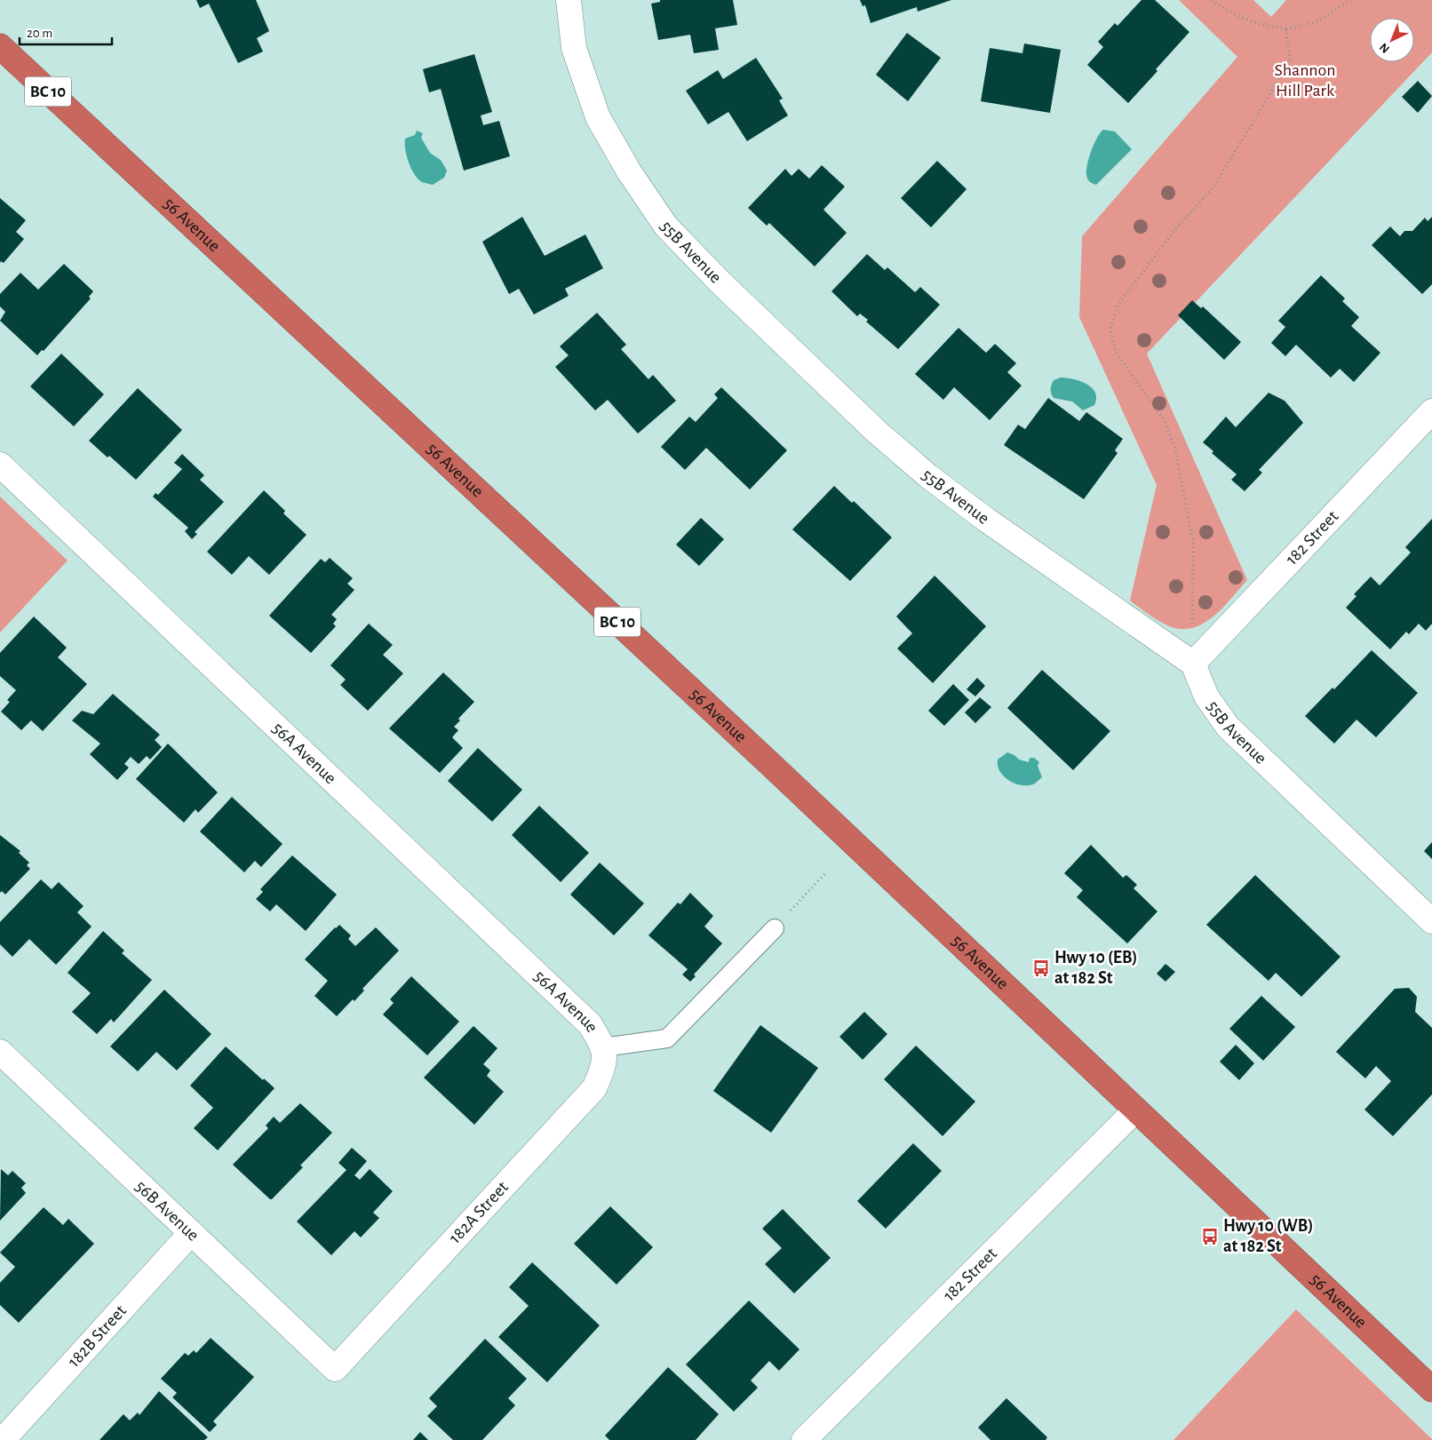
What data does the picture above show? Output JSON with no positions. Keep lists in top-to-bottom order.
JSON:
{
  "streets": {
    "highway": ["BC 10", "56 Avenue"],
    "street": [
      "55B Avenue",
      "182 Street",
      "56A Avenue",
      "56B Avenue",
      "182A Street",
      "182B Street"
    ]
  },
  "crossings": [
    ["56 Avenue", "182 Street"],
    ["55B Avenue", "182 Street"],
    ["56A Avenue", "182A Street"],
    ["56B Avenue", "182A Street"],
    ["56B Avenue", "182B Street"]
  ],
  "parks": ["Shannon Hill Park"],
  "places": {
    "bus stop": ["Hwy 10 (EB) at 182 St", "Hwy 10 (WB) at 182 St"]
  },
  "scale_bar": "20 m",
  "north": "bottom left"
}
